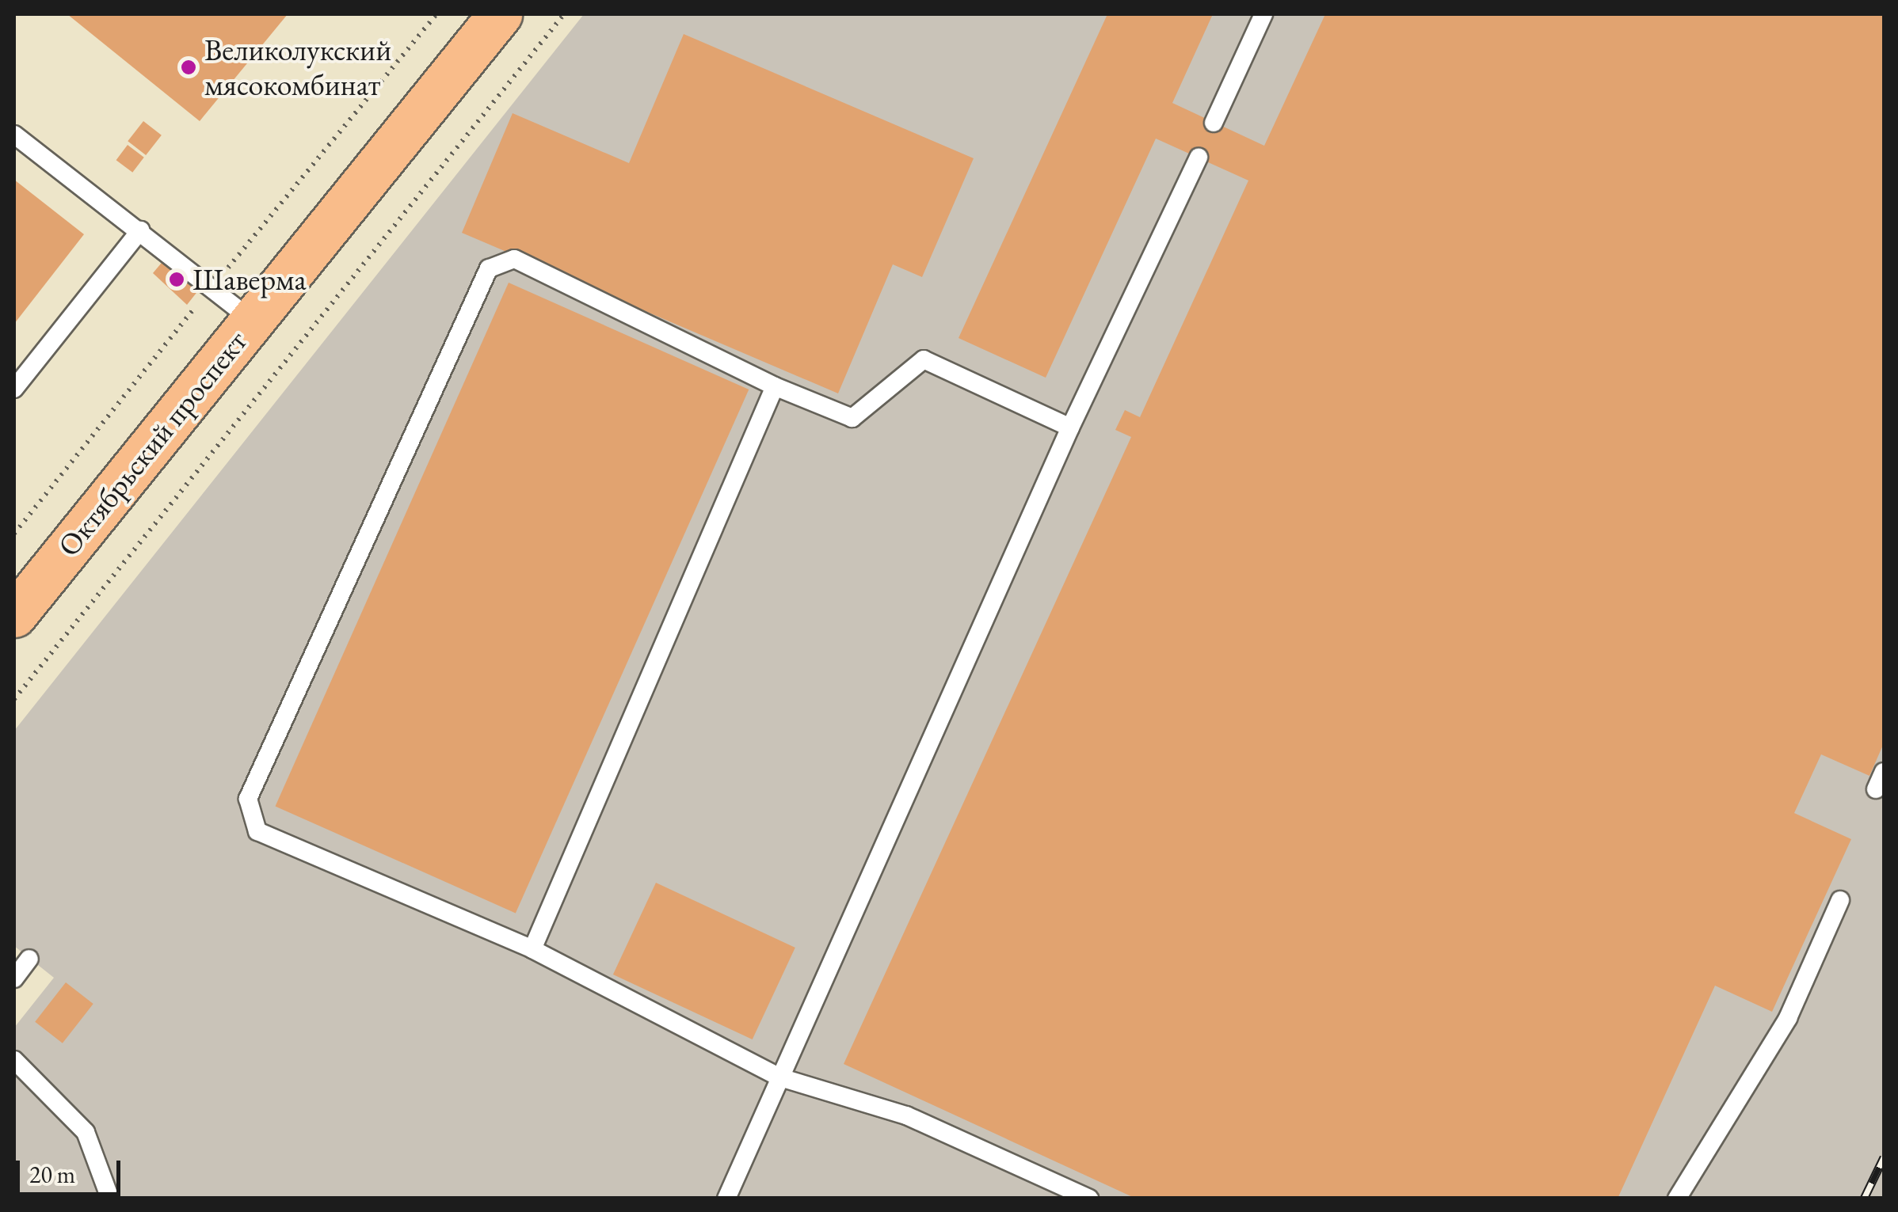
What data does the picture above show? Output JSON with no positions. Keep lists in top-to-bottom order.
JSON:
{
  "streets": {
    "main road": ["Октябрьский проспект"]
  },
  "places": ["Великолукский мясокомбинат", "Шаверма"],
  "scale_bar": "20 m"
}
